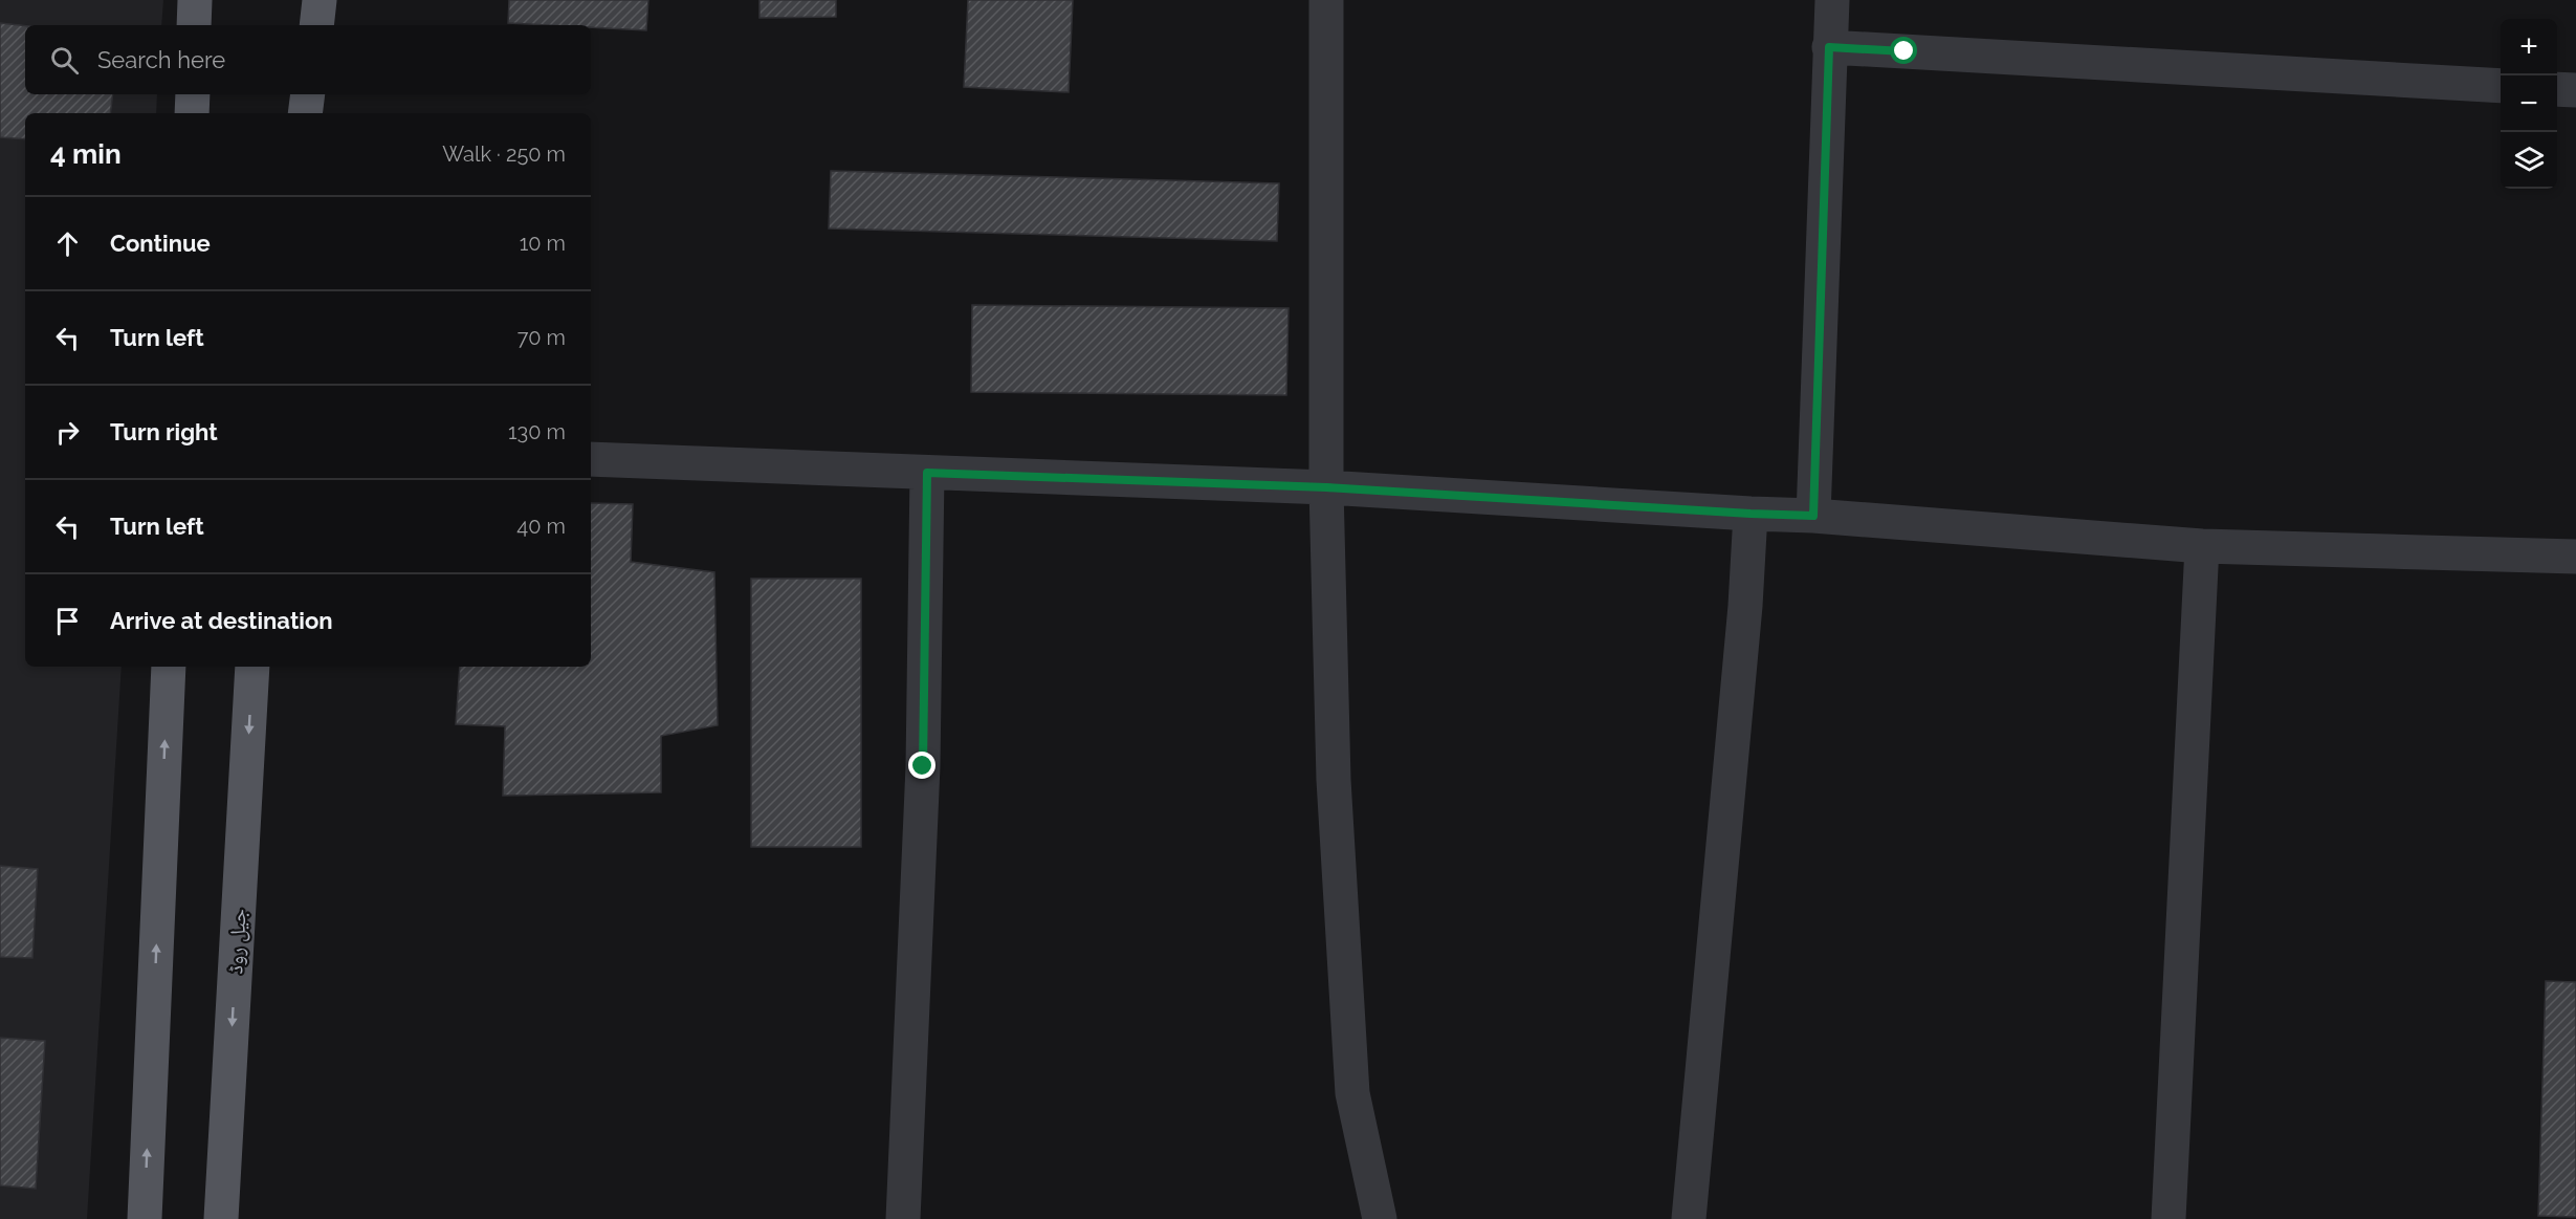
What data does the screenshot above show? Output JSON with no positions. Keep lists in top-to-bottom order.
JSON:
{
  "streets": {
    "main road": ["جیل روڈ"]
  },
  "page": {
    "map_buttons": ["+", "−"],
    "search": "Search here",
    "heading": ["4 min", "Walk · 250 m"],
    "list": [
      ["Continue", "10 m"],
      ["Turn left", "70 m"],
      ["Turn right", "130 m"],
      ["Turn left", "40 m"],
      "Arrive at destination"
    ]
  }
}
